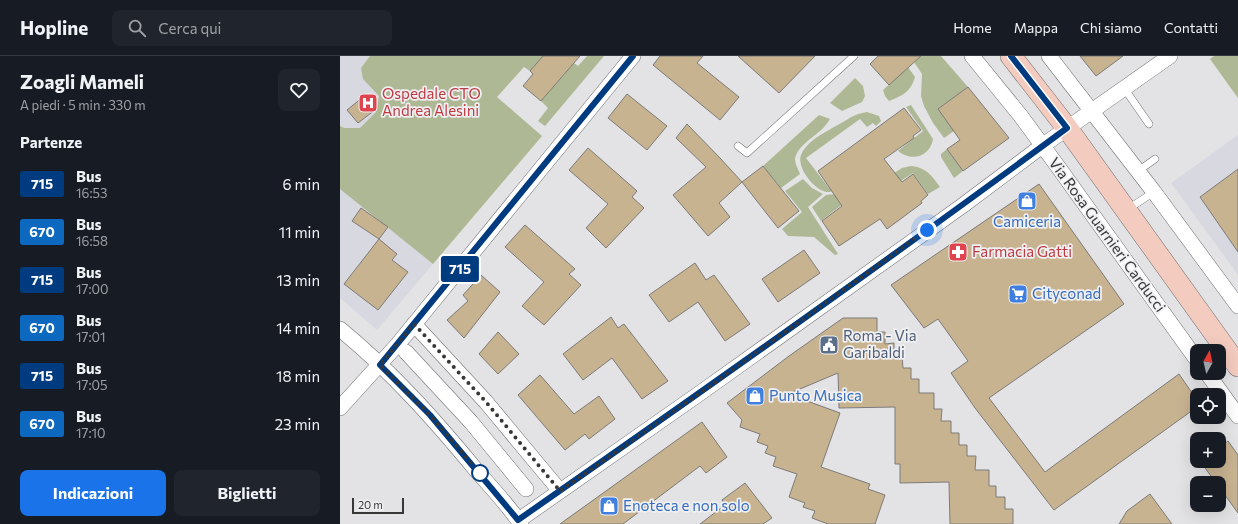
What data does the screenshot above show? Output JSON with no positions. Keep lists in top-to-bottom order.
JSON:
{
  "streets": {
    "street": ["Via Rosa Guarnieri Carducci"]
  },
  "places": {
    "hospital": ["Ospedale CTO Andrea Alesini"],
    "shop": ["Camiceria", "Punto Musica", "Enoteca e non solo"],
    "pharmacy": ["Farmacia Gatti"],
    "supermarket": ["Cityconad"],
    "public building": ["Roma - Via Garibaldi"]
  },
  "lines": ["bus line 715"],
  "scale_bar": "20 m",
  "north": "top",
  "page": {
    "header": "Hopline",
    "search": "Cerca qui",
    "nav": [
      "Home",
      "Mappa",
      "Chi siamo",
      "Contatti"
    ],
    "heading": [
      ["Zoagli Mameli", "A piedi · 5 min · 330 m"],
      "Partenze"
    ],
    "on_map": "715",
    "list": [
      {
        "mark": "715",
        "name": "Bus",
        "note": "16:53",
        "value": "6 min"
      },
      {
        "mark": "670",
        "name": "Bus",
        "note": "16:58",
        "value": "11 min"
      },
      {
        "mark": "715",
        "name": "Bus",
        "note": "17:00",
        "value": "13 min"
      },
      {
        "mark": "670",
        "name": "Bus",
        "note": "17:01",
        "value": "14 min"
      },
      {
        "mark": "715",
        "name": "Bus",
        "note": "17:05",
        "value": "18 min"
      },
      {
        "mark": "670",
        "name": "Bus",
        "note": "17:10",
        "value": "23 min"
      }
    ],
    "map_buttons": ["+", "−"],
    "buttons": ["Indicazioni", "Biglietti"],
    "scale": "20 m"
  }
}
